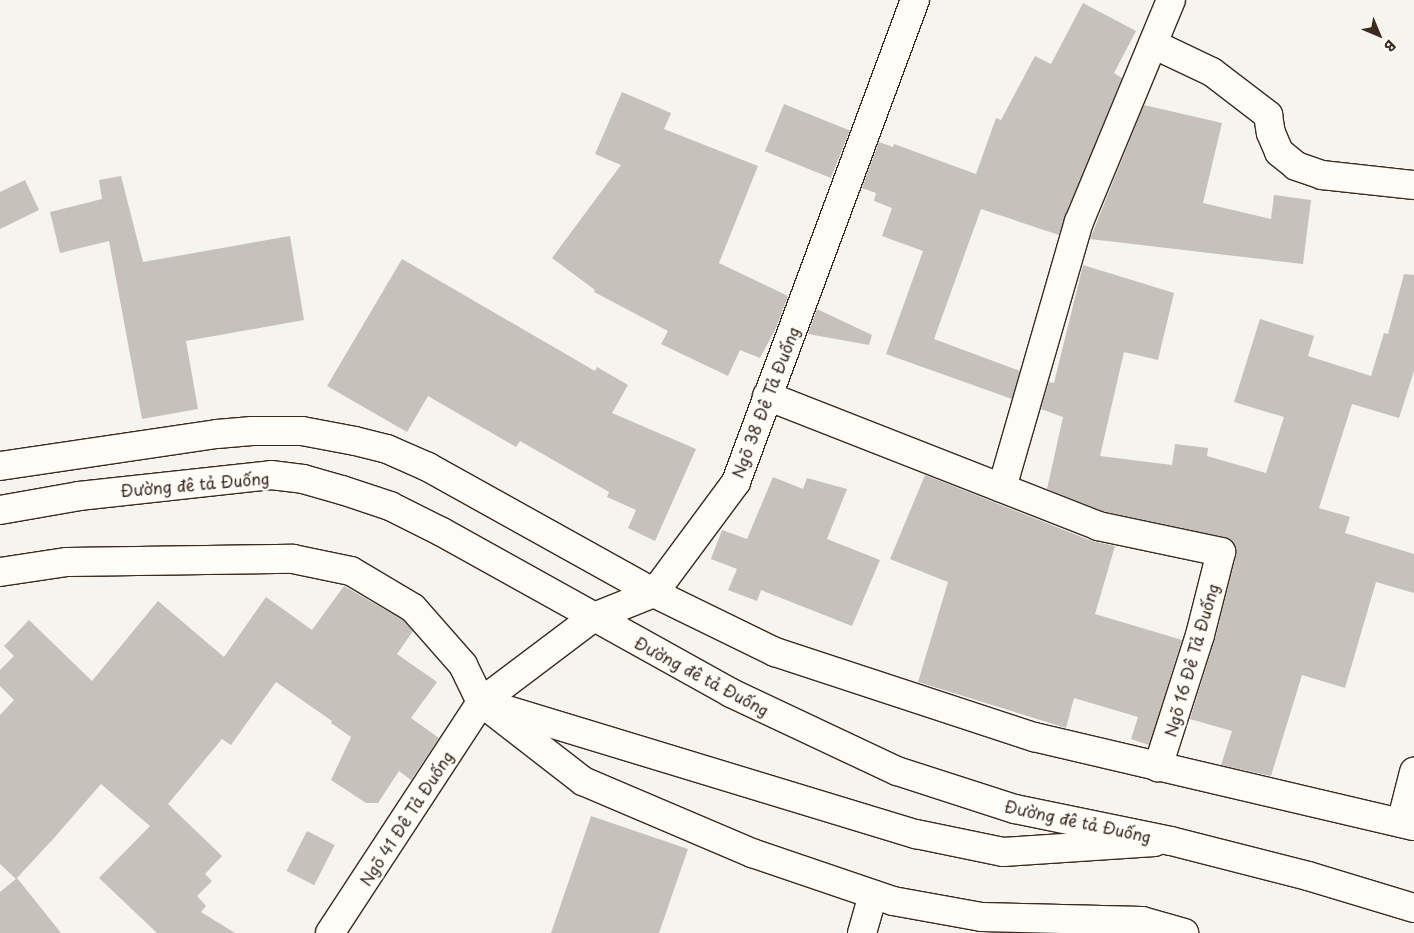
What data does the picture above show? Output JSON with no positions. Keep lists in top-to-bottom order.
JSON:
{
  "streets": {
    "street": [
      "Ngõ 38 Đê Tả Đuống",
      "Đường đê tả Đuống",
      "Ngõ 16 Đê Tả Đuống",
      "Ngõ 41 Đê Tả Đuống"
    ]
  },
  "north": "bottom right"
}
